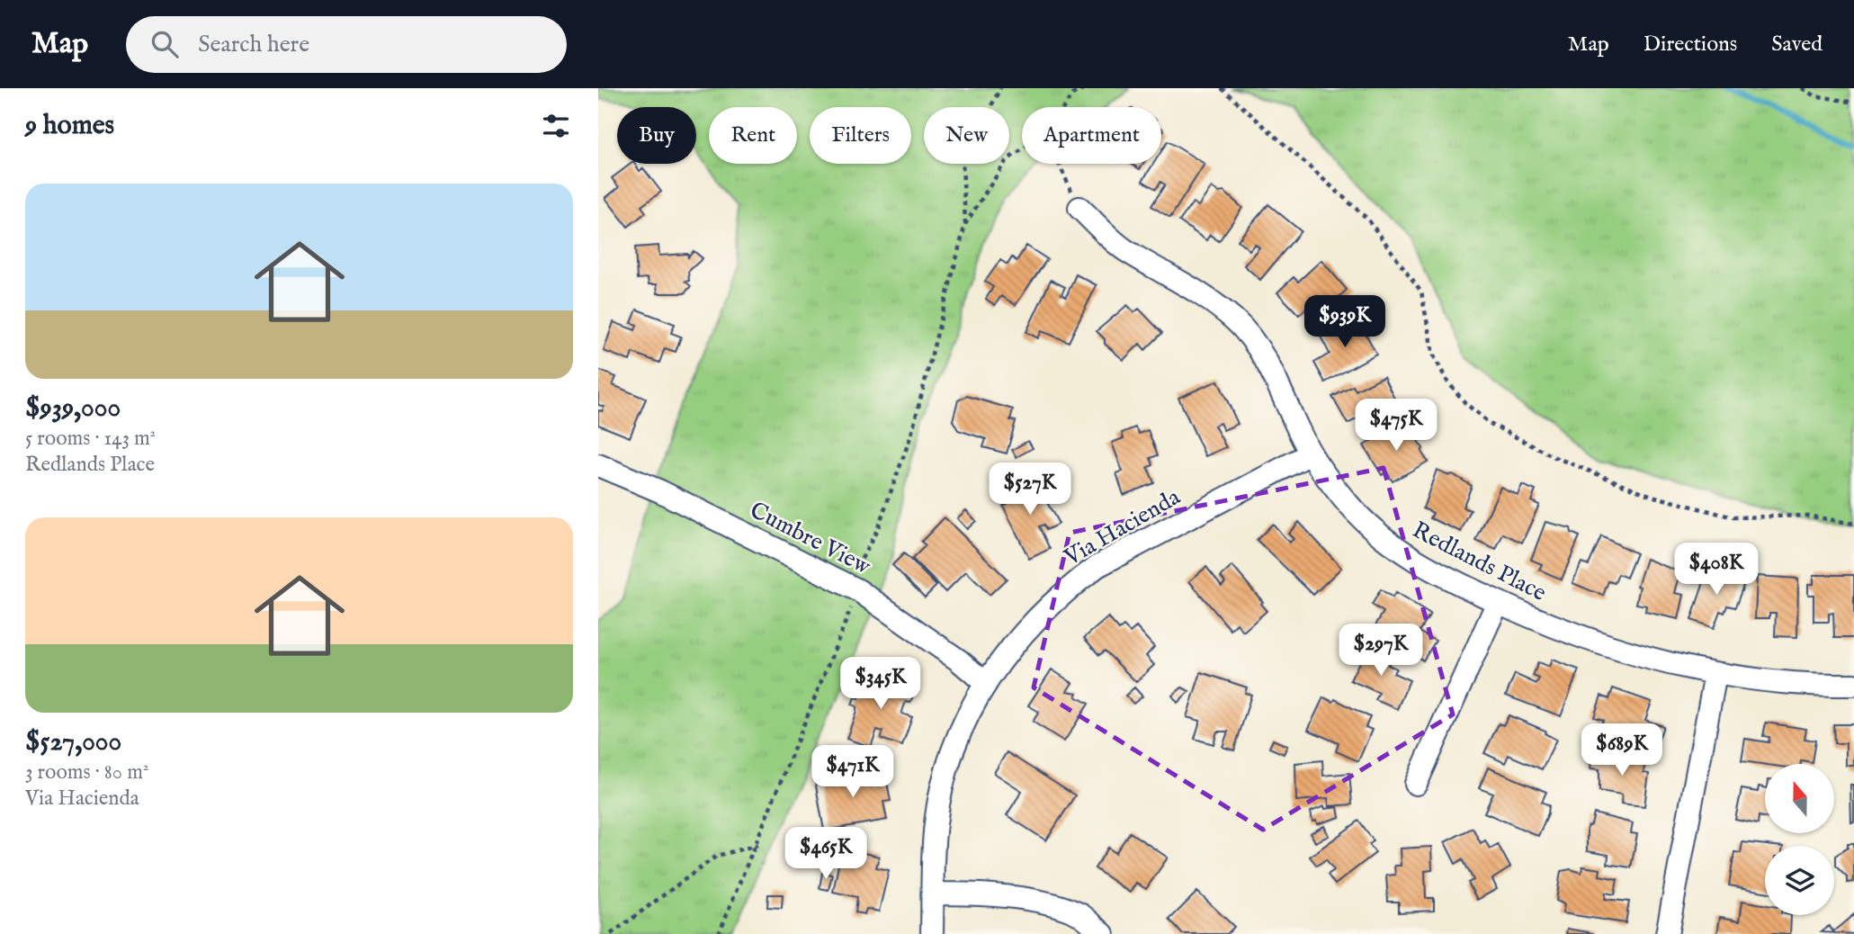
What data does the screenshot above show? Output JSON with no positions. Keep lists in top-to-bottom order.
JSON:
{
  "streets": {
    "street": ["Via Hacienda", "Cumbre View", "Redlands Place"]
  },
  "crossings": [
    ["Via Hacienda", "Cumbre View"],
    ["Via Hacienda", "Redlands Place"]
  ],
  "north": "top",
  "page": {
    "header": "Map",
    "search": "Search here",
    "nav": ["Map", "Directions", "Saved"],
    "heading": "9 homes",
    "chip": [
      "Buy",
      "Rent",
      "Filters",
      "New",
      "Apartment"
    ],
    "list": [
      {
        "name": "$939,000",
        "note": "5 rooms · 143 m² · Redlands Place"
      },
      {
        "name": "$527,000",
        "note": "3 rooms · 80 m² · Via Hacienda"
      }
    ],
    "price": [
      "$939K",
      "$475K",
      "$527K",
      "$408K",
      "$297K",
      "$345K",
      "$689K",
      "$471K",
      "$465K"
    ]
  }
}
